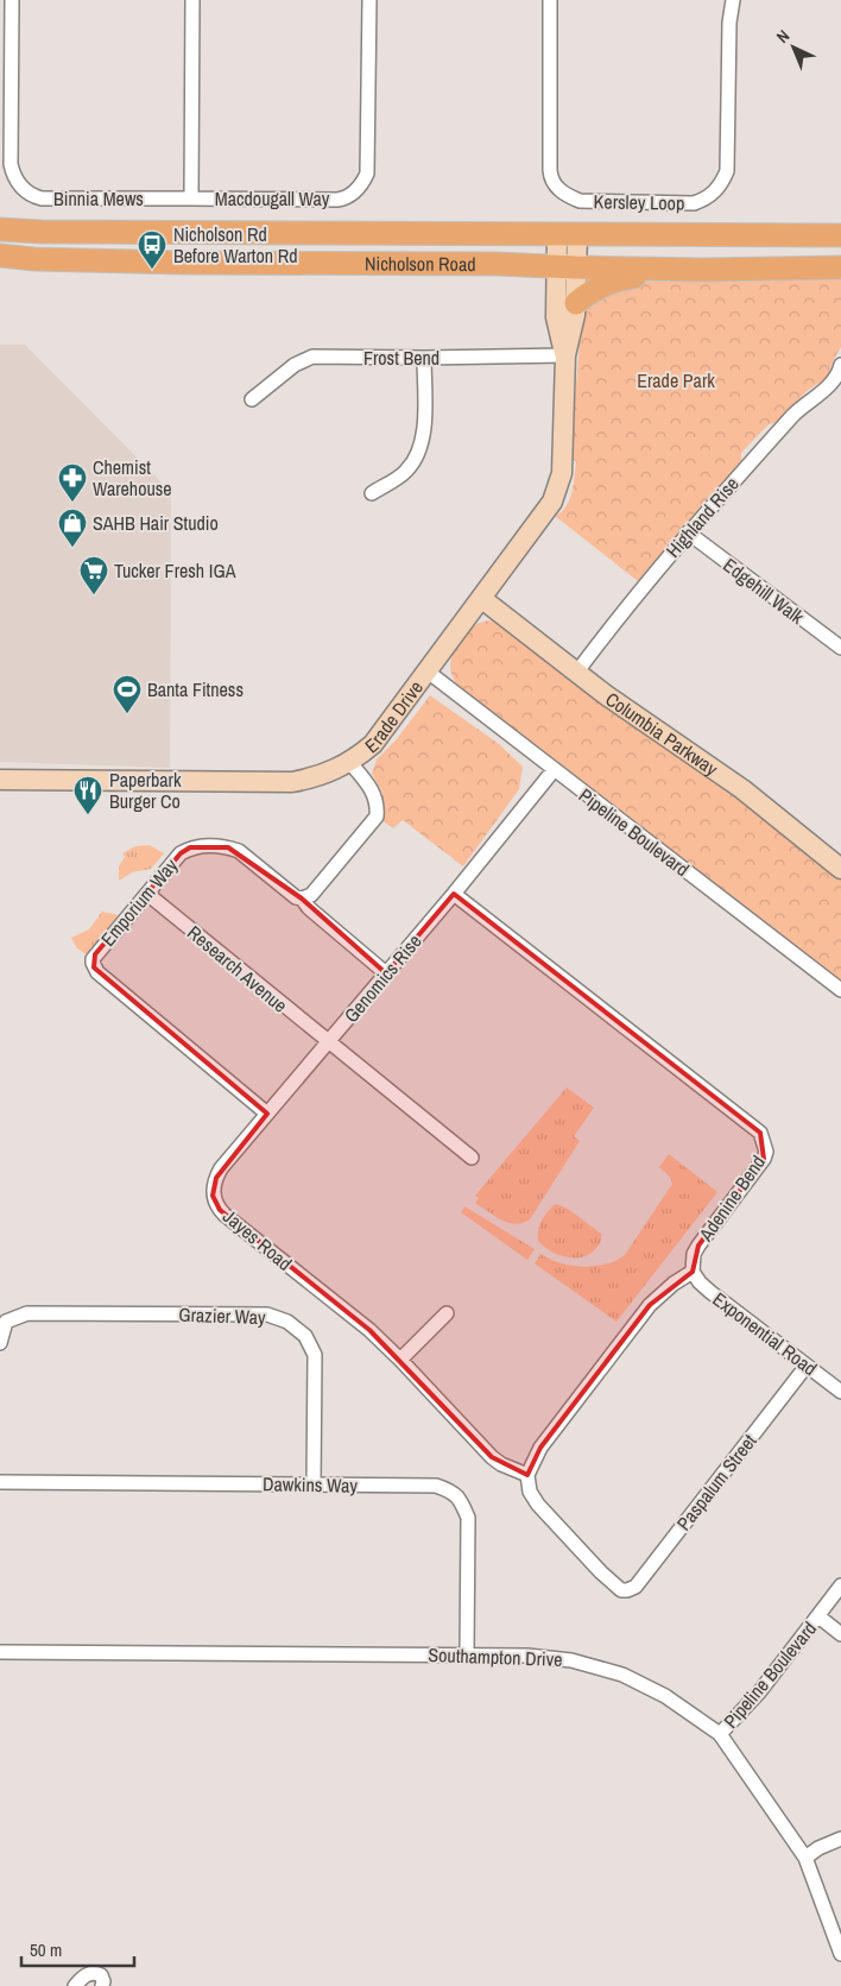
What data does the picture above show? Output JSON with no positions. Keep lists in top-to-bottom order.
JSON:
{
  "streets": {
    "main road": ["Nicholson Road"],
    "street": [
      "Binnia Mews",
      "Macdougall Way",
      "Kersley Loop",
      "Frost Bend",
      "Highland Rise",
      "Edgehill Walk",
      "Erade Drive",
      "Columbia Parkway",
      "Pipeline Boulevard",
      "Emporium Way",
      "Research Avenue",
      "Genomics Rise",
      "Adenine Bend",
      "Jayes Road",
      "Grazier Way",
      "Exponential Road",
      "Paspalum Street",
      "Dawkins Way",
      "Southampton Drive"
    ]
  },
  "crossings": [
    ["Binnia Mews", "Macdougall Way"],
    ["Nicholson Road", "Erade Drive"],
    ["Frost Bend", "Erade Drive"],
    ["Highland Rise", "Edgehill Walk"],
    ["Highland Rise", "Columbia Parkway"],
    ["Erade Drive", "Columbia Parkway"],
    ["Erade Drive", "Pipeline Boulevard"],
    ["Pipeline Boulevard", "Genomics Rise"],
    ["Pipeline Boulevard", "Southampton Drive"],
    ["Emporium Way", "Research Avenue"],
    ["Emporium Way", "Genomics Rise"],
    ["Emporium Way", "Jayes Road"],
    ["Research Avenue", "Genomics Rise"],
    ["Research Avenue", "Jayes Road"],
    ["Genomics Rise", "Adenine Bend"],
    ["Genomics Rise", "Jayes Road"],
    ["Adenine Bend", "Exponential Road"],
    ["Jayes Road", "Paspalum Street"],
    ["Grazier Way", "Dawkins Way"],
    ["Exponential Road", "Paspalum Street"],
    ["Dawkins Way", "Southampton Drive"]
  ],
  "parks": ["Erade Park"],
  "places": {
    "bus stop": ["Nicholson Rd Before Warton Rd"],
    "pharmacy": ["Chemist Warehouse"],
    "shop": ["SAHB Hair Studio"],
    "supermarket": ["Tucker Fresh IGA"],
    "sports": ["Banta Fitness"],
    "restaurant": ["Paperbark Burger Co"]
  },
  "scale_bar": "50 m",
  "north": "top left"
}
